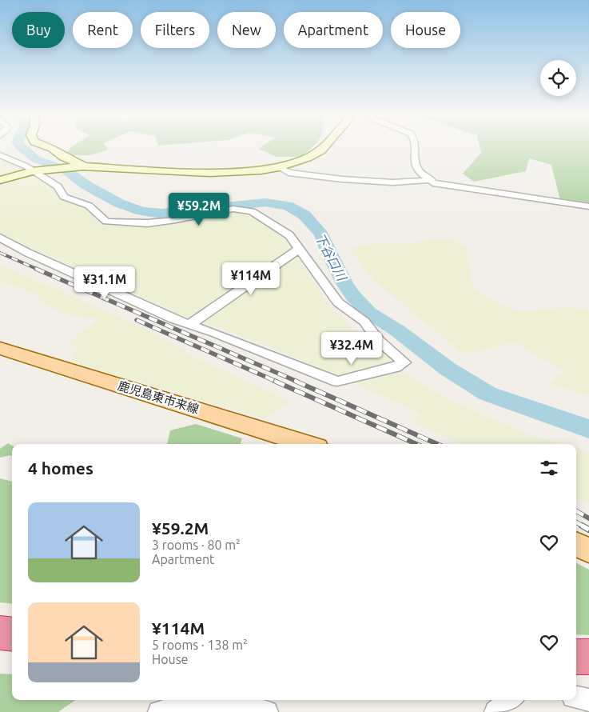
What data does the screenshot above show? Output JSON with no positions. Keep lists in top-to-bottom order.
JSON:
{
  "streets": {
    "main road": ["鹿児島東市来線"]
  },
  "water": ["下谷口川"],
  "page": {
    "chip": [
      "Buy",
      "Rent",
      "Filters",
      "New",
      "Apartment",
      "House"
    ],
    "price": [
      "¥59.2M",
      "¥114M",
      "¥31.1M",
      "¥32.4M"
    ],
    "heading": "4 homes",
    "list": [
      {
        "name": "¥59.2M",
        "note": "3 rooms · 80 m² · Apartment"
      },
      {
        "name": "¥114M",
        "note": "5 rooms · 138 m² · House"
      }
    ]
  }
}
